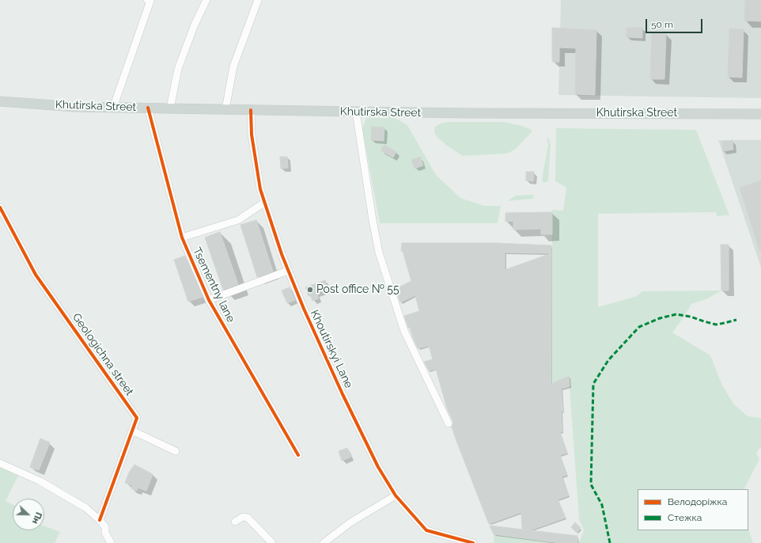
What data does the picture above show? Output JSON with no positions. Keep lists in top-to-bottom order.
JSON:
{
  "streets": {
    "main road": ["Khutirska Street"],
    "street": ["Tsementny lane", "Khoutirskyi Lane", "Geologichna street"]
  },
  "crossings": [
    ["Khutirska Street", "Tsementny lane"],
    ["Khutirska Street", "Khoutirskyi Lane"]
  ],
  "places": ["Post office № 55"],
  "legend": ["Велодоріжка", "Стежка"],
  "scale_bar": "50 m",
  "north": "right"
}
